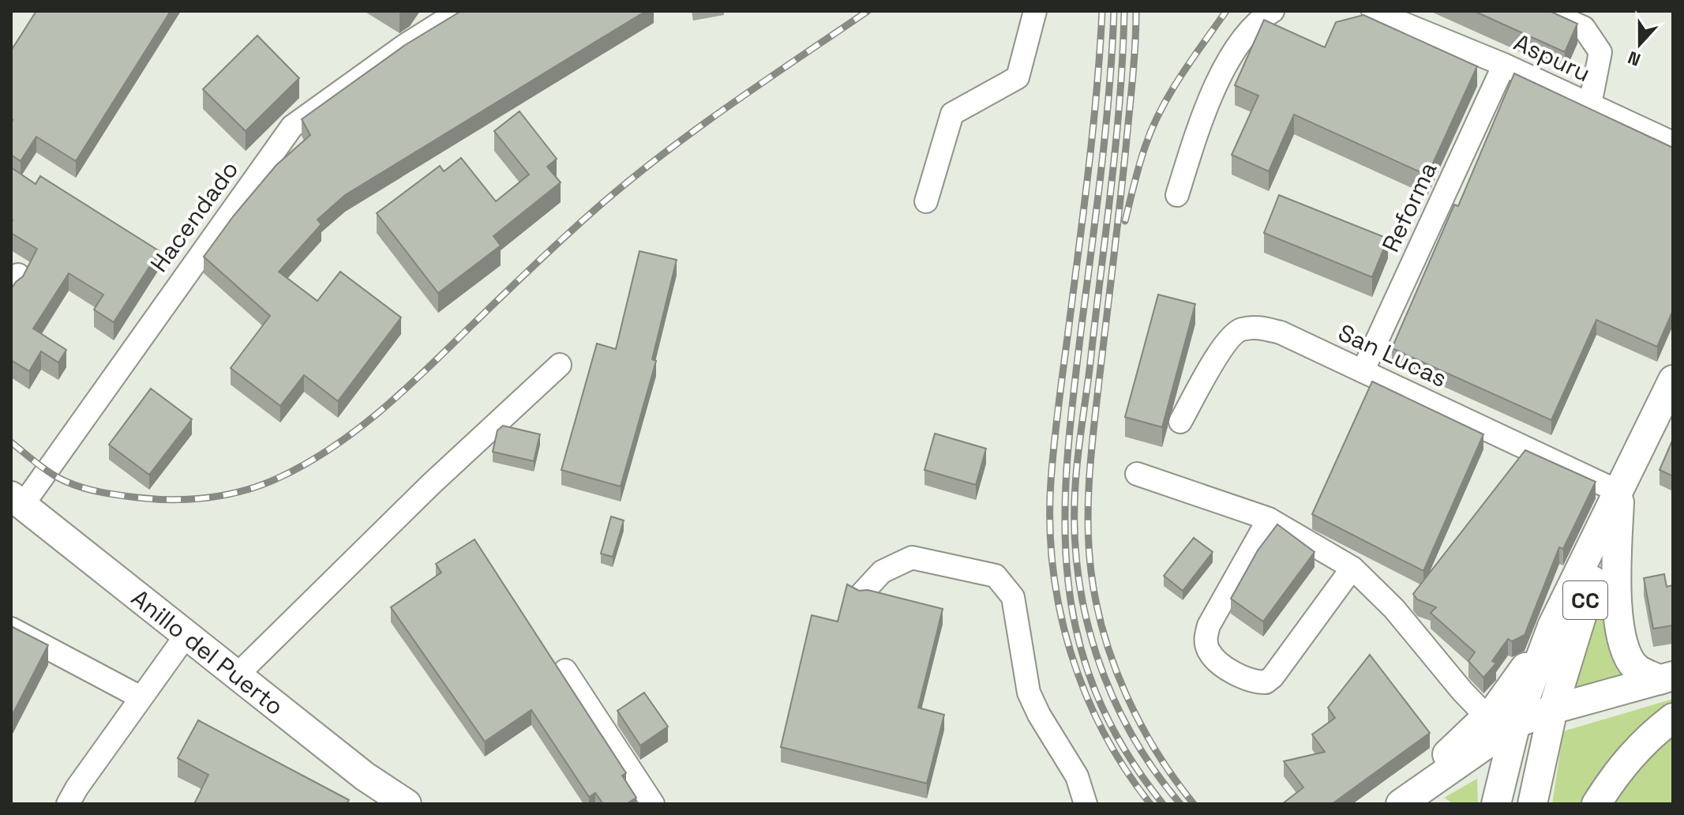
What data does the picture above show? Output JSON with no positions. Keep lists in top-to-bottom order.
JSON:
{
  "streets": {
    "main road": ["CC", "Anillo del Puerto"],
    "street": [
      "Aspuru",
      "Reforma",
      "Hacendado",
      "San Lucas"
    ]
  },
  "crossings": [
    ["Aspuru", "Reforma"],
    ["Reforma", "San Lucas"],
    ["Hacendado", "Anillo del Puerto"],
    ["San Lucas", "CC"]
  ],
  "north": "bottom"
}
